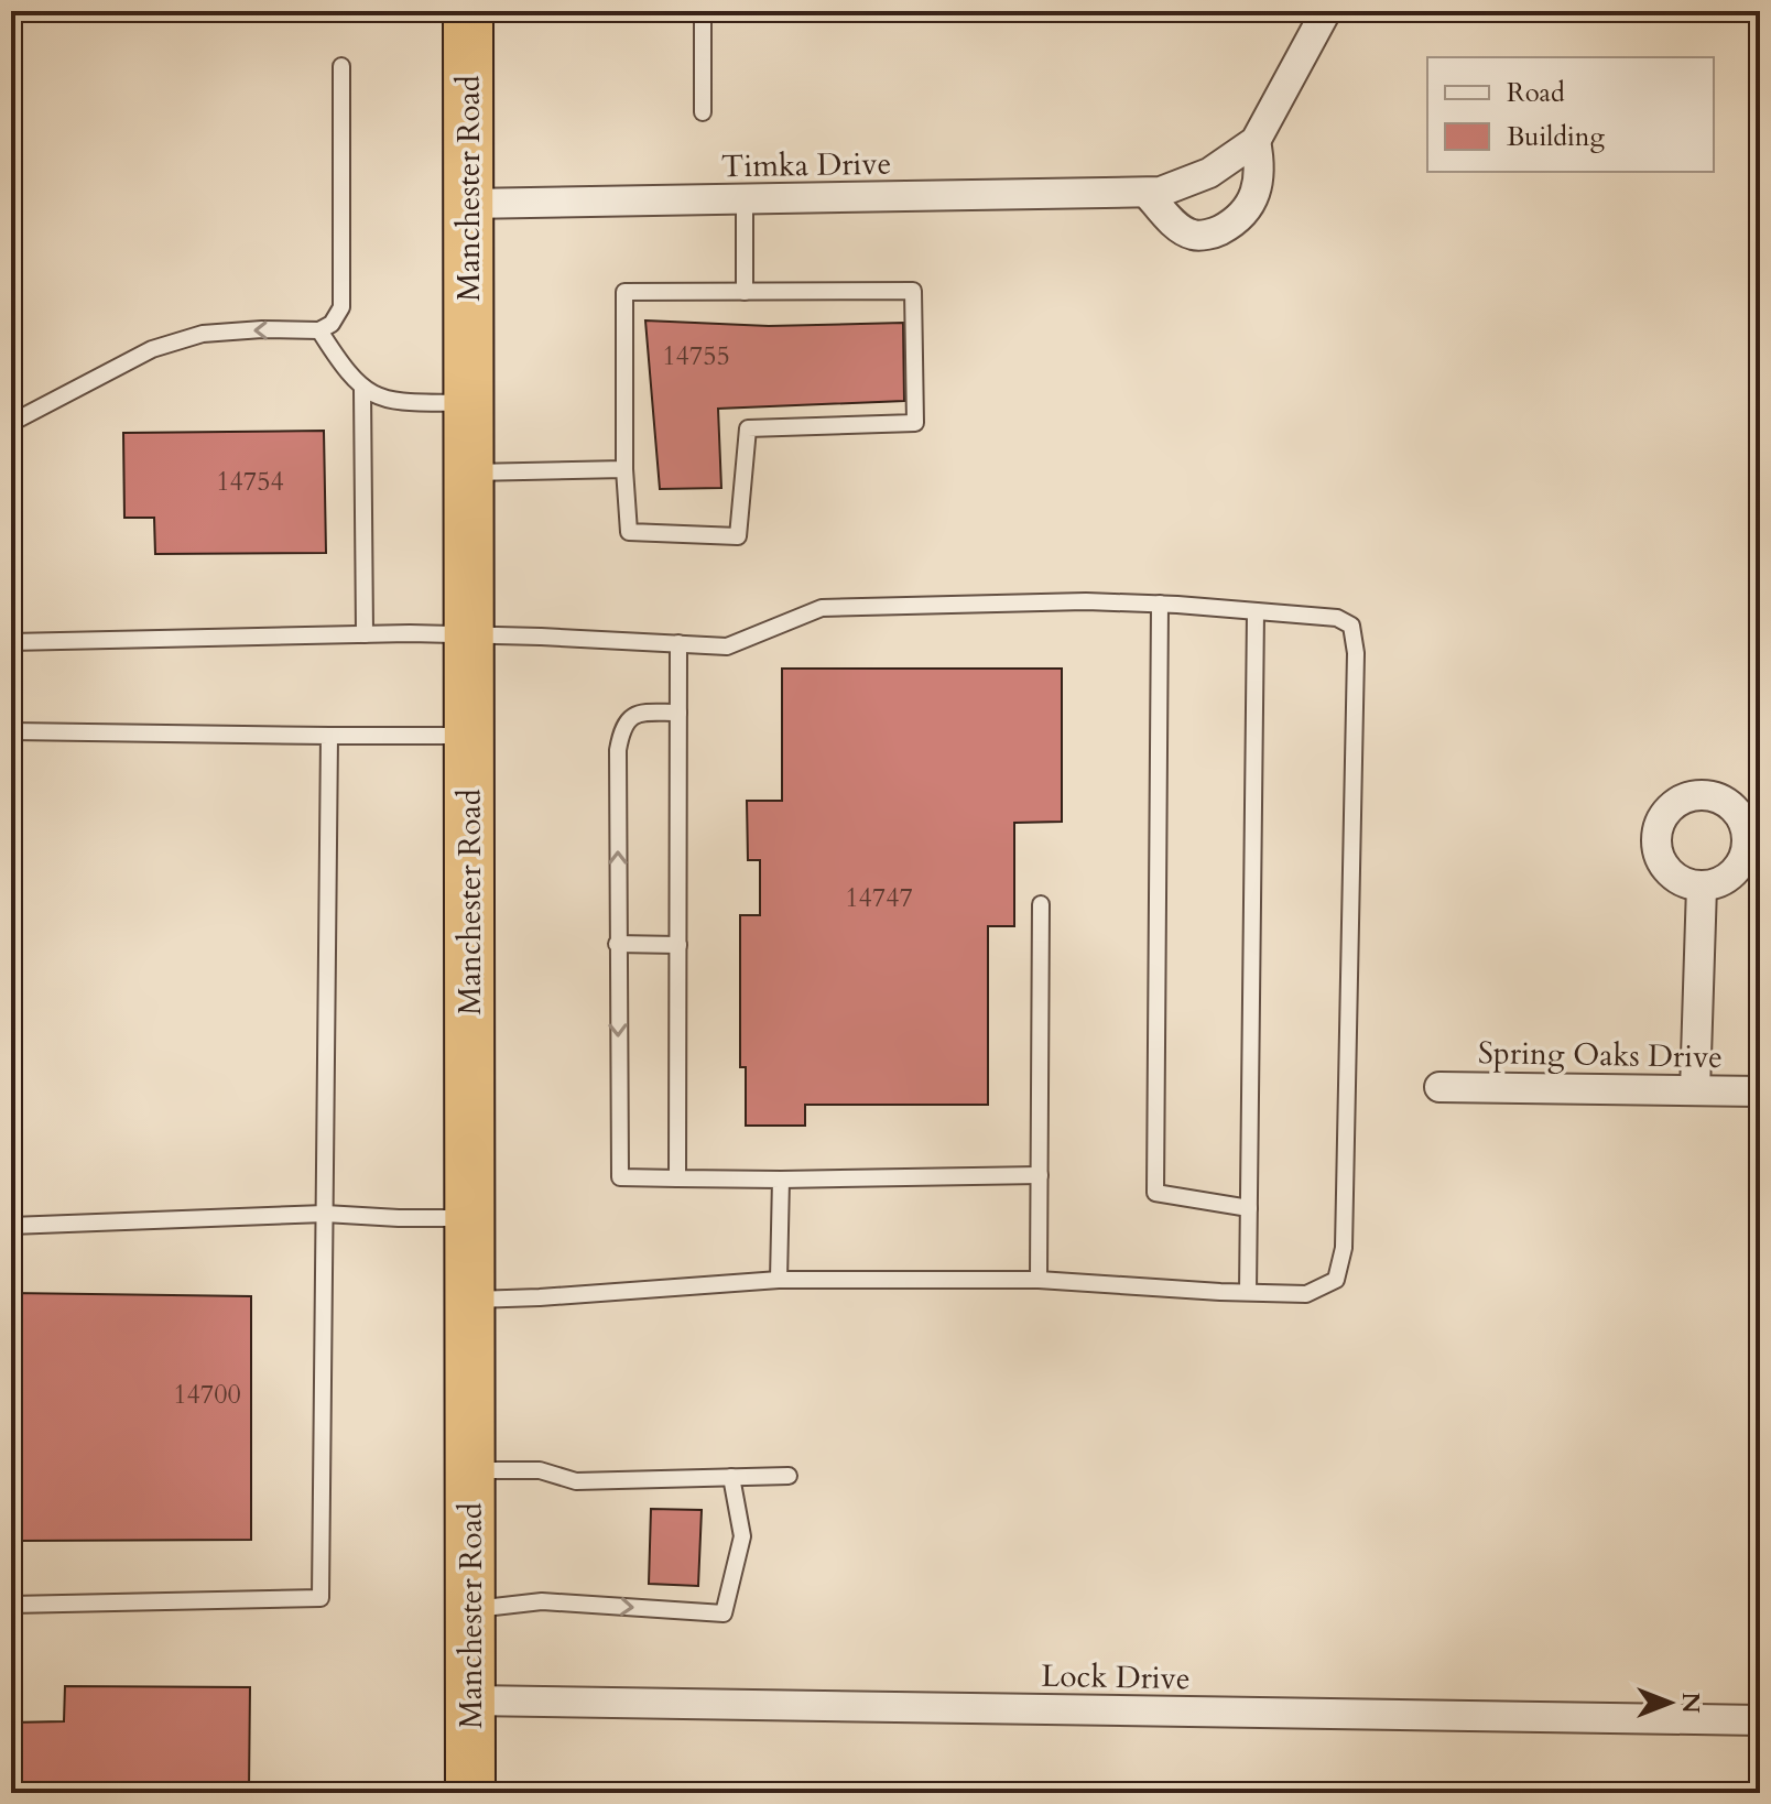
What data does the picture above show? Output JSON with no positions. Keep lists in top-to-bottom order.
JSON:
{
  "streets": {
    "highway": ["Manchester Road"],
    "street": ["Timka Drive", "Spring Oaks Drive", "Lock Drive"]
  },
  "crossings": [
    ["Timka Drive", "Manchester Road"],
    ["Manchester Road", "Lock Drive"]
  ],
  "house_numbers": [
    "14755",
    "14754",
    "14747",
    "14700"
  ],
  "legend": ["Road", "Building"],
  "north": "right"
}
